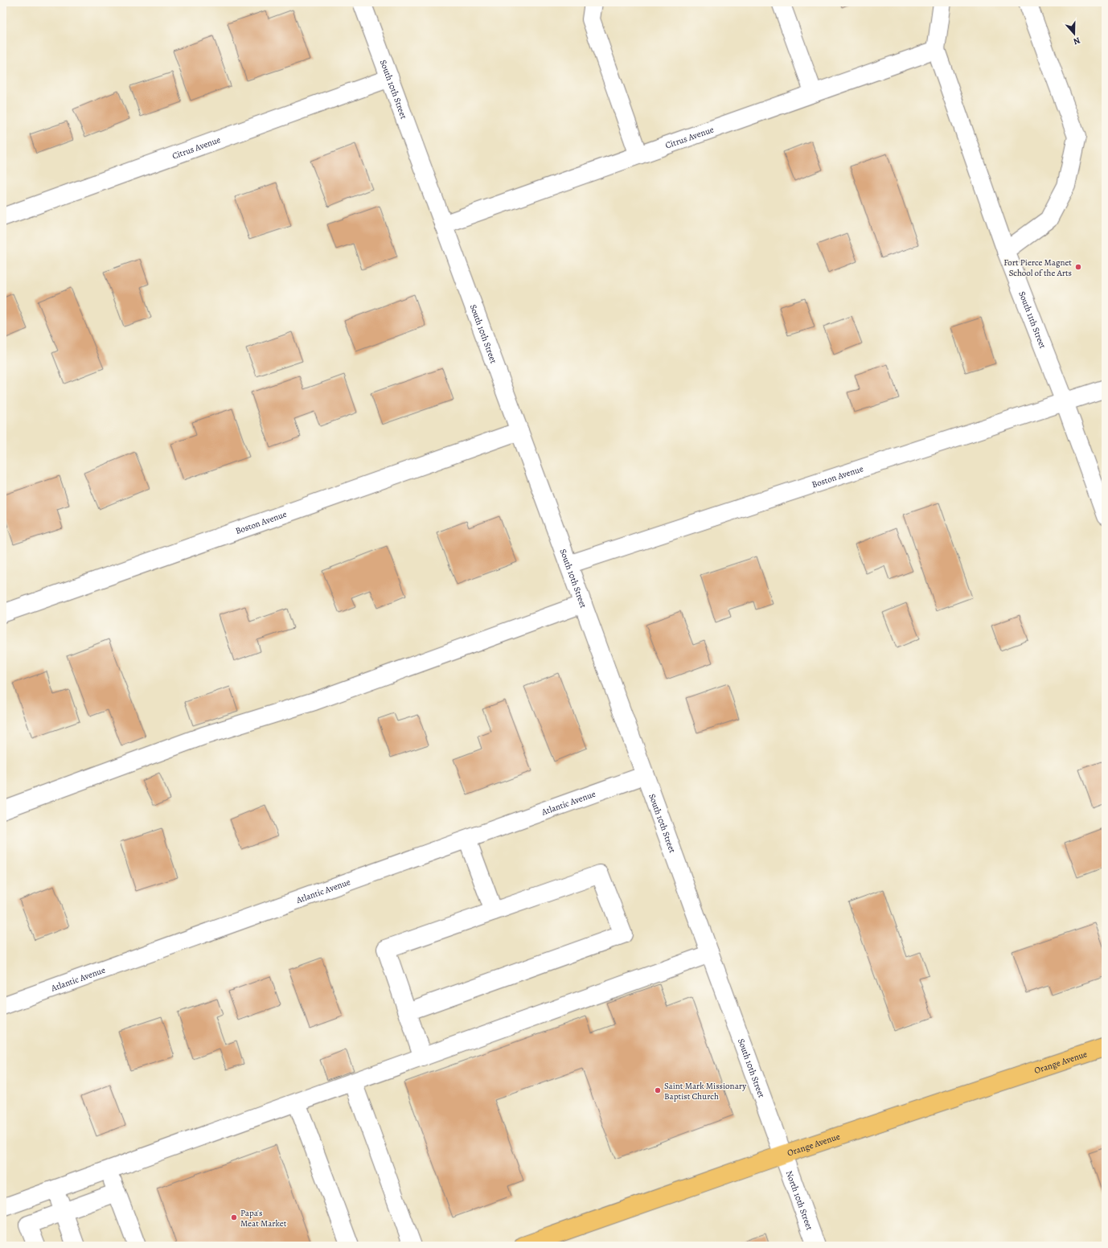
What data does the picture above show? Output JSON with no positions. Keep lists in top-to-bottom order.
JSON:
{
  "streets": {
    "main road": ["Orange Avenue"],
    "street": [
      "South 10th Street",
      "Citrus Avenue",
      "South 11th Street",
      "Boston Avenue",
      "Atlantic Avenue",
      "North 10th Street"
    ]
  },
  "crossings": [
    ["South 10th Street", "Citrus Avenue"],
    ["South 10th Street", "Boston Avenue"],
    ["South 10th Street", "Atlantic Avenue"],
    ["South 10th Street", "Orange Avenue"],
    ["South 10th Street", "North 10th Street"],
    ["Citrus Avenue", "South 11th Street"],
    ["South 11th Street", "Boston Avenue"],
    ["Orange Avenue", "North 10th Street"]
  ],
  "places": ["Fort Pierce Magnet School of the Arts", "Saint Mark Missionary Baptist Church", "Papa's Meat Market"],
  "north": "bottom"
}
